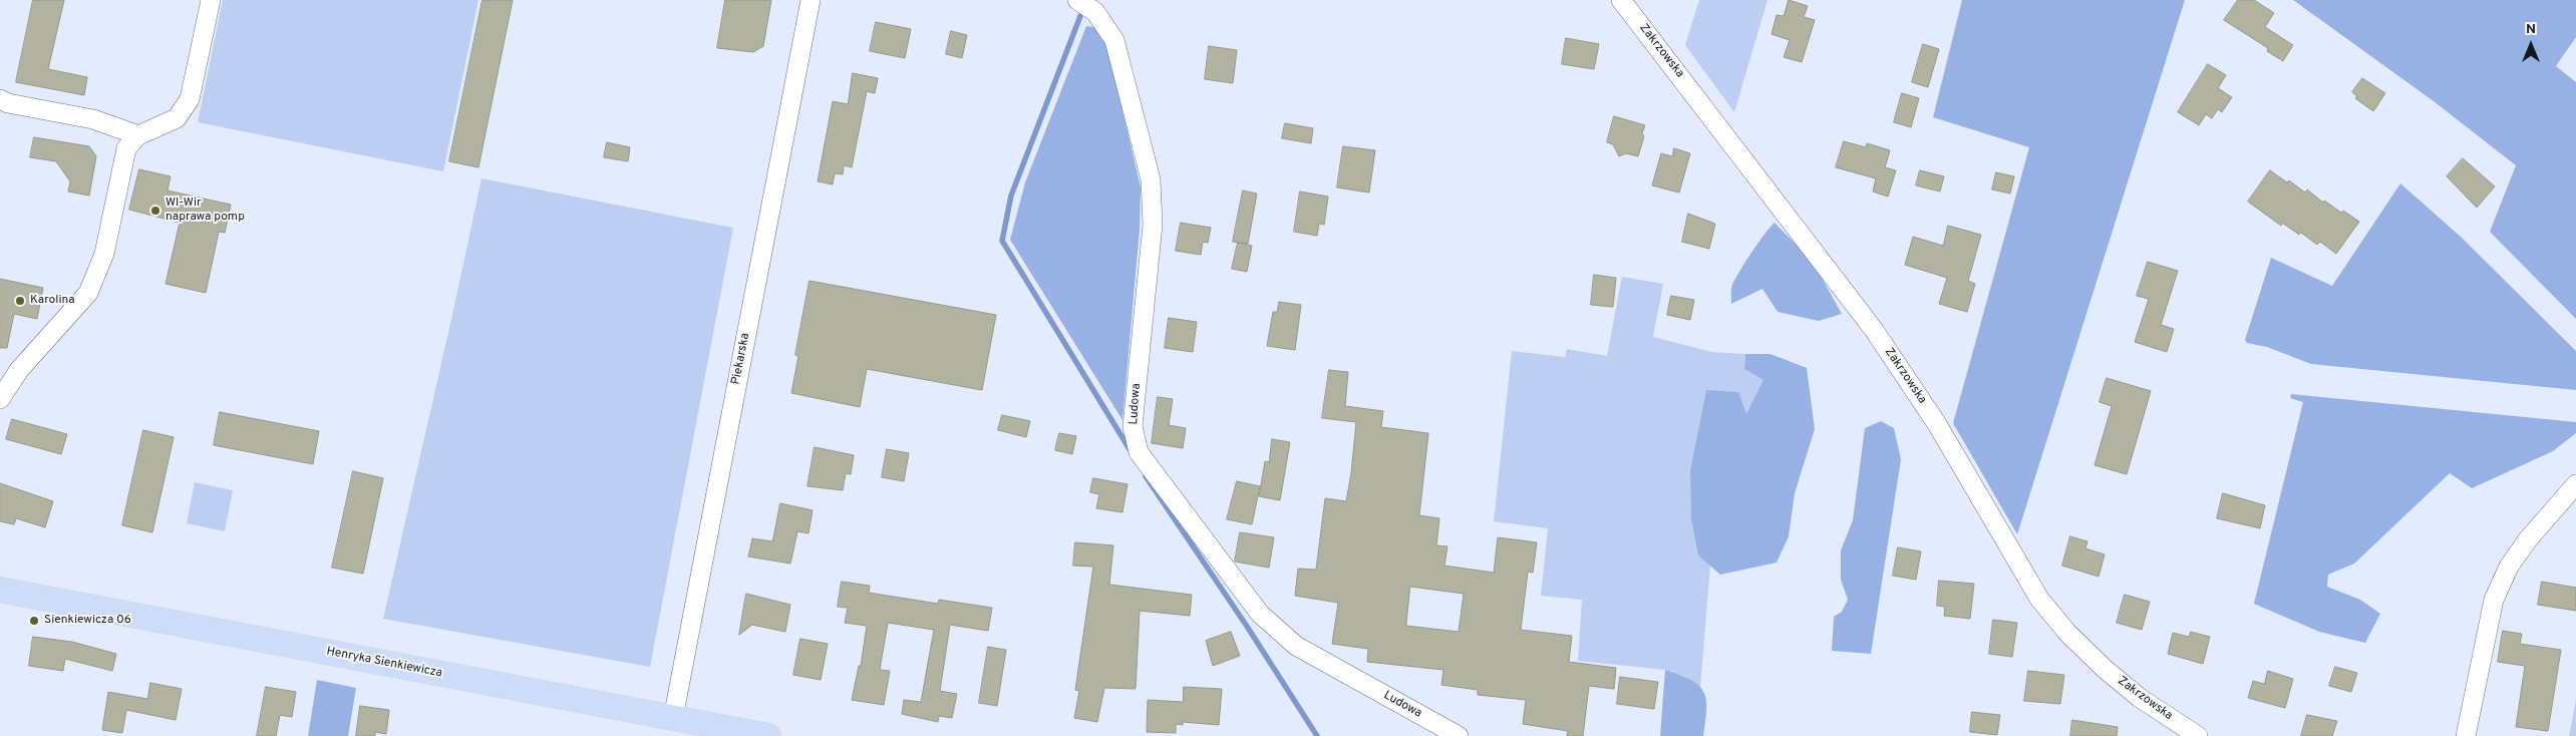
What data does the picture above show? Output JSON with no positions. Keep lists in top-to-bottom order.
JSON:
{
  "streets": {
    "main road": ["Henryka Sienkiewicza"],
    "street": ["Zakrzowska", "Piekarska", "Ludowa"]
  },
  "crossings": [
    ["Piekarska", "Henryka Sienkiewicza"]
  ],
  "places": ["Wl-Wir naprawa pomp", "Karolina", "Sienkiewicza 06"],
  "north": "top"
}
